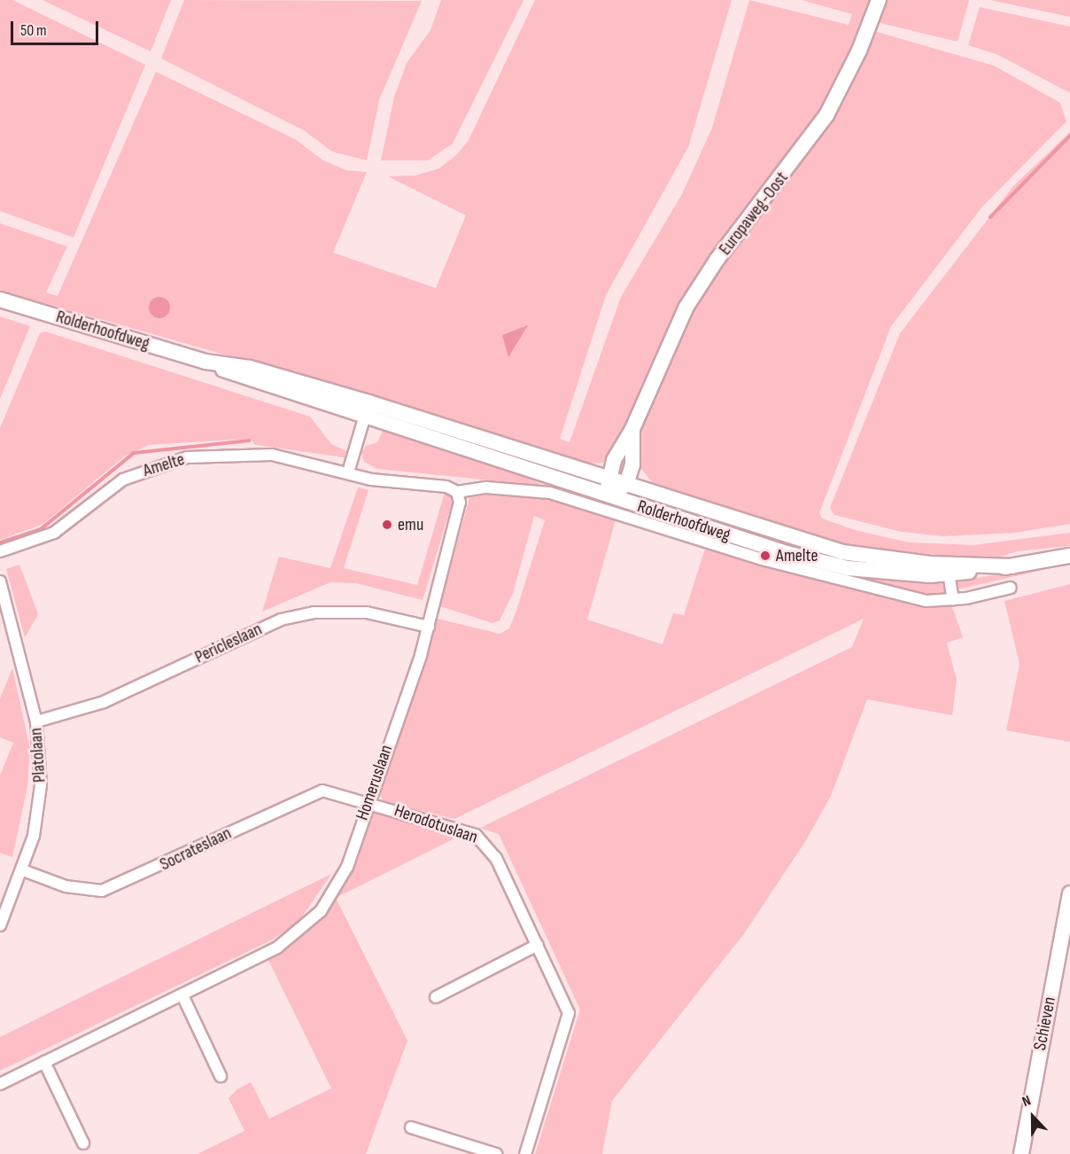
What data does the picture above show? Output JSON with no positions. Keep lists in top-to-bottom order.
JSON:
{
  "streets": {
    "main road": ["Europaweg-Oost", "Rolderhoofdweg", "Schieven"],
    "street": [
      "Amelte",
      "Pericleslaan",
      "Platolaan",
      "Homeruslaan",
      "Herodotuslaan",
      "Socrateslaan"
    ]
  },
  "crossings": [
    ["Europaweg-Oost", "Rolderhoofdweg"],
    ["Amelte", "Homeruslaan"],
    ["Pericleslaan", "Platolaan"],
    ["Pericleslaan", "Homeruslaan"],
    ["Platolaan", "Socrateslaan"],
    ["Homeruslaan", "Herodotuslaan"],
    ["Homeruslaan", "Socrateslaan"],
    ["Herodotuslaan", "Socrateslaan"]
  ],
  "places": ["emu", "Amelte"],
  "scale_bar": "50 m",
  "north": "top"
}
